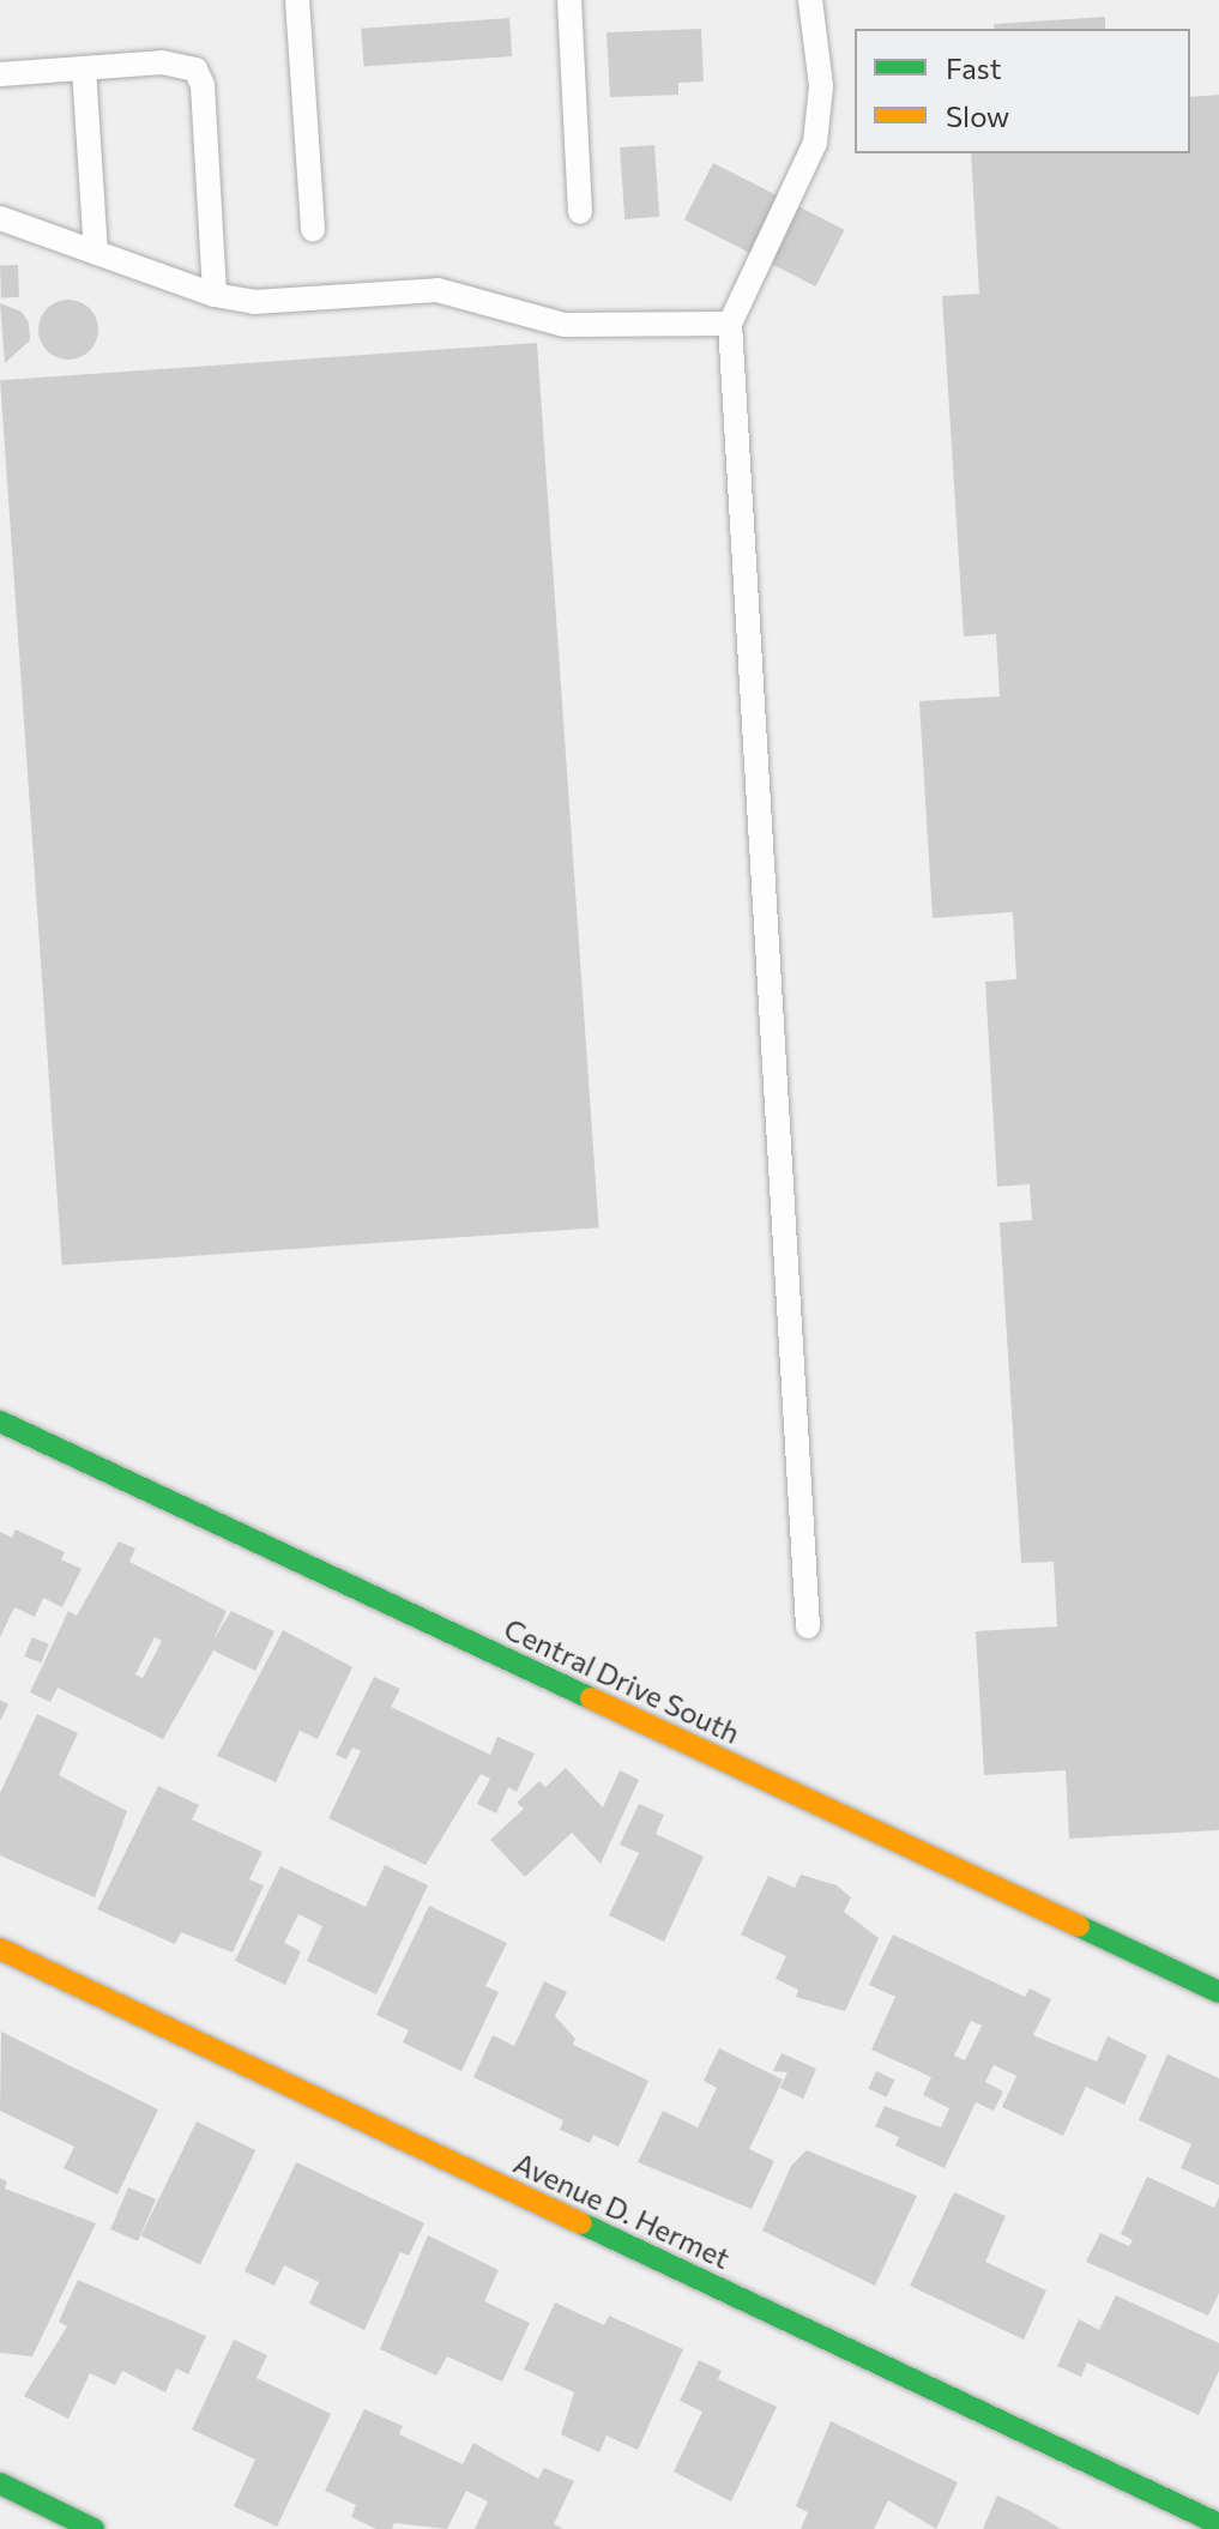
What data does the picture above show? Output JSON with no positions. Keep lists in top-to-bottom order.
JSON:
{
  "streets": {
    "street": ["Central Drive South", "Avenue D. Hermet"]
  },
  "legend": ["Fast", "Slow"]
}
